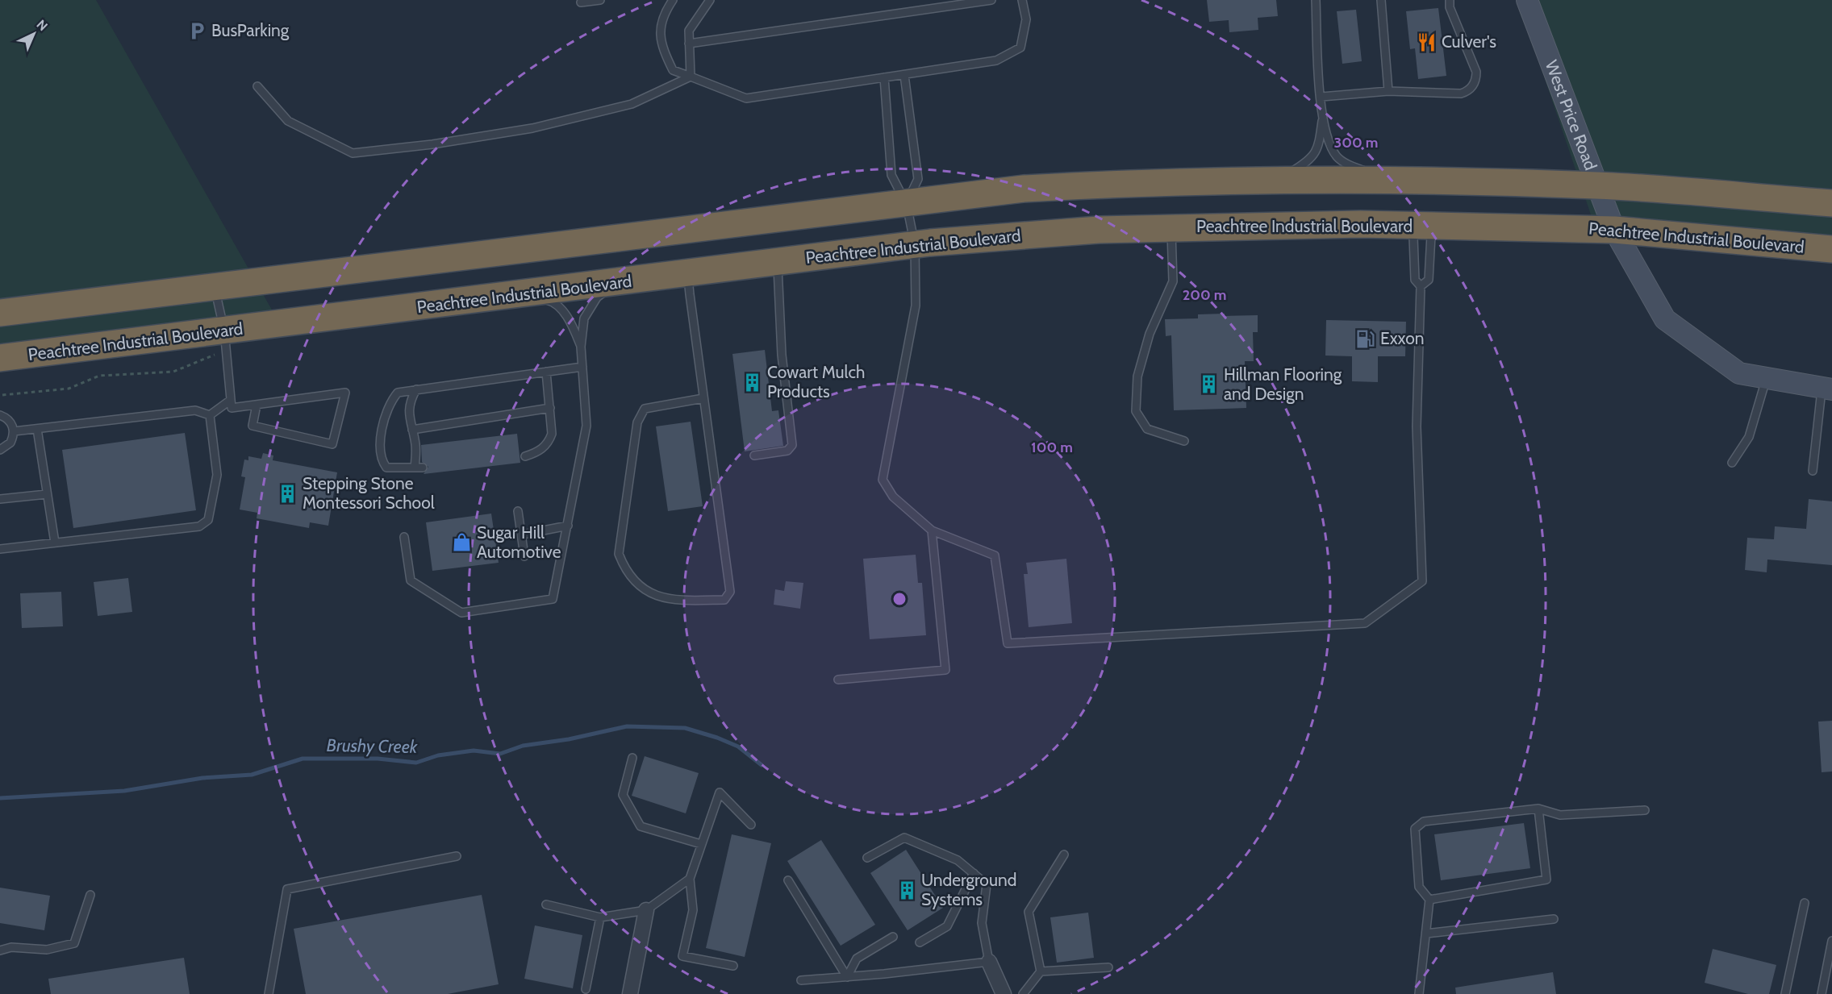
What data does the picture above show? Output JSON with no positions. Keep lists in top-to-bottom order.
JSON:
{
  "streets": {
    "highway": ["Peachtree Industrial Boulevard"],
    "street": ["West Price Road"]
  },
  "crossings": [
    ["West Price Road", "Peachtree Industrial Boulevard"]
  ],
  "water": ["Brushy Creek"],
  "places": {
    "parking": ["BusParking"],
    "restaurant": ["Culver's"],
    "fuel station": ["Exxon"],
    "building": [
      "Cowart Mulch Products",
      "Hillman Flooring and Design",
      "Stepping Stone Montessori School",
      "Underground Systems"
    ],
    "shop": ["Sugar Hill Automotive"]
  },
  "north": "top right",
  "rings": ["300 m", "200 m", "100 m"]
}
